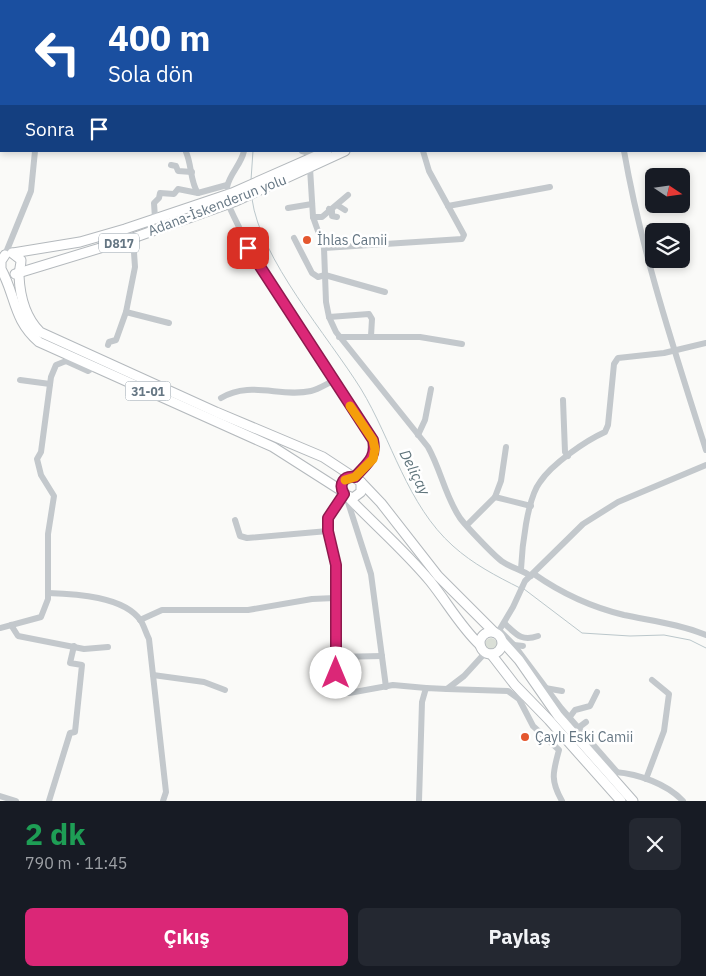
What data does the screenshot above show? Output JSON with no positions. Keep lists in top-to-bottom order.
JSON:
{
  "streets": {
    "highway": ["Adana-İskenderun yolu", "D817", "31-01"]
  },
  "crossings": [
    ["Adana-İskenderun yolu", "D817"],
    ["Adana-İskenderun yolu", "31-01"]
  ],
  "water": ["Deliçay"],
  "places": ["İhlas Camii", "Çaylı Eski Camii"],
  "north": "right",
  "page": {
    "turn": ["400 m", "Sola dön"],
    "then": "Sonra",
    "heading": ["2 dk", "790 m · 11:45"],
    "buttons": ["Çıkış", "Paylaş"]
  }
}
